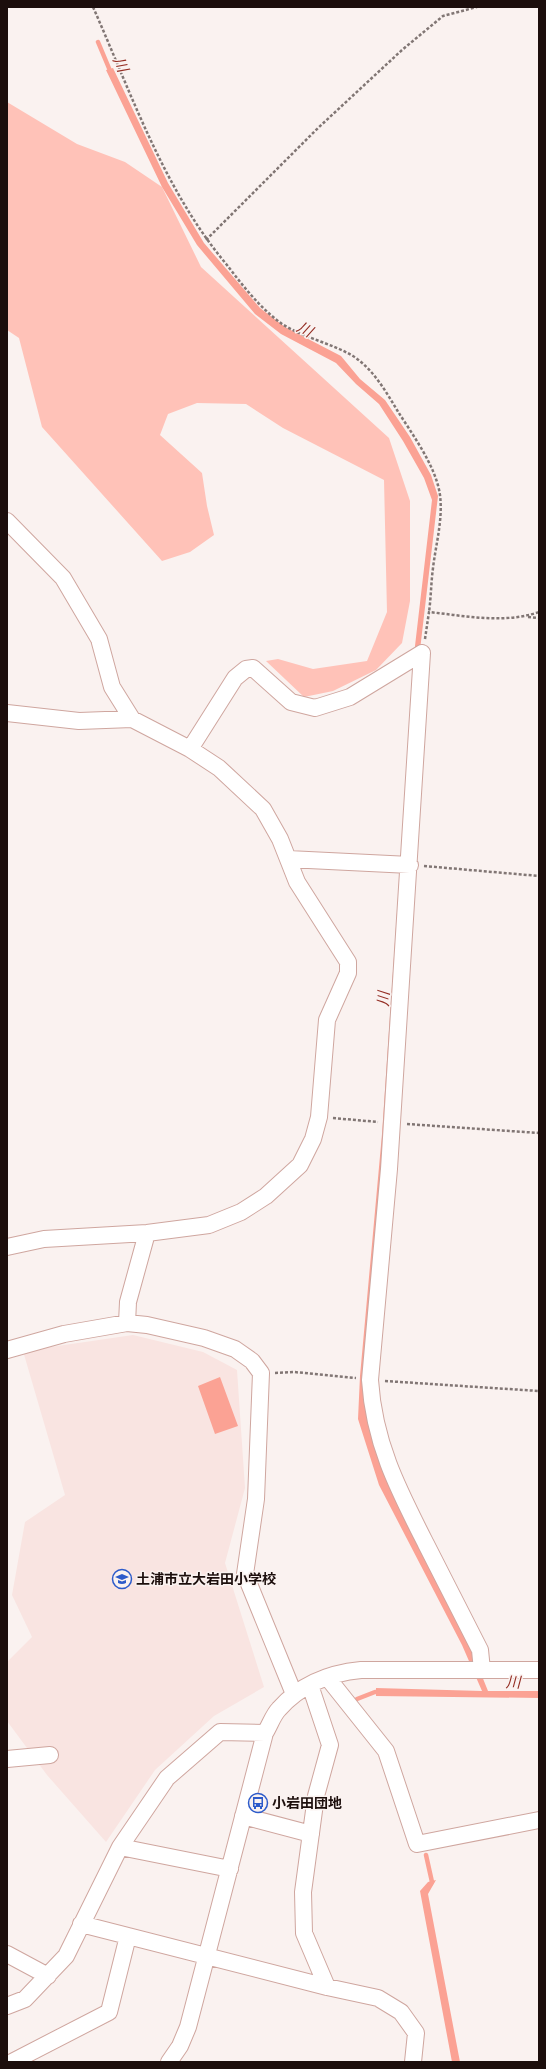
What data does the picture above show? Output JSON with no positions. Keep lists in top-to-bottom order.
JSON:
{
  "water": ["川"],
  "places": {
    "school or university": ["土浦市立大岩田小学校"],
    "bus stop": ["小岩田団地"]
  }
}
